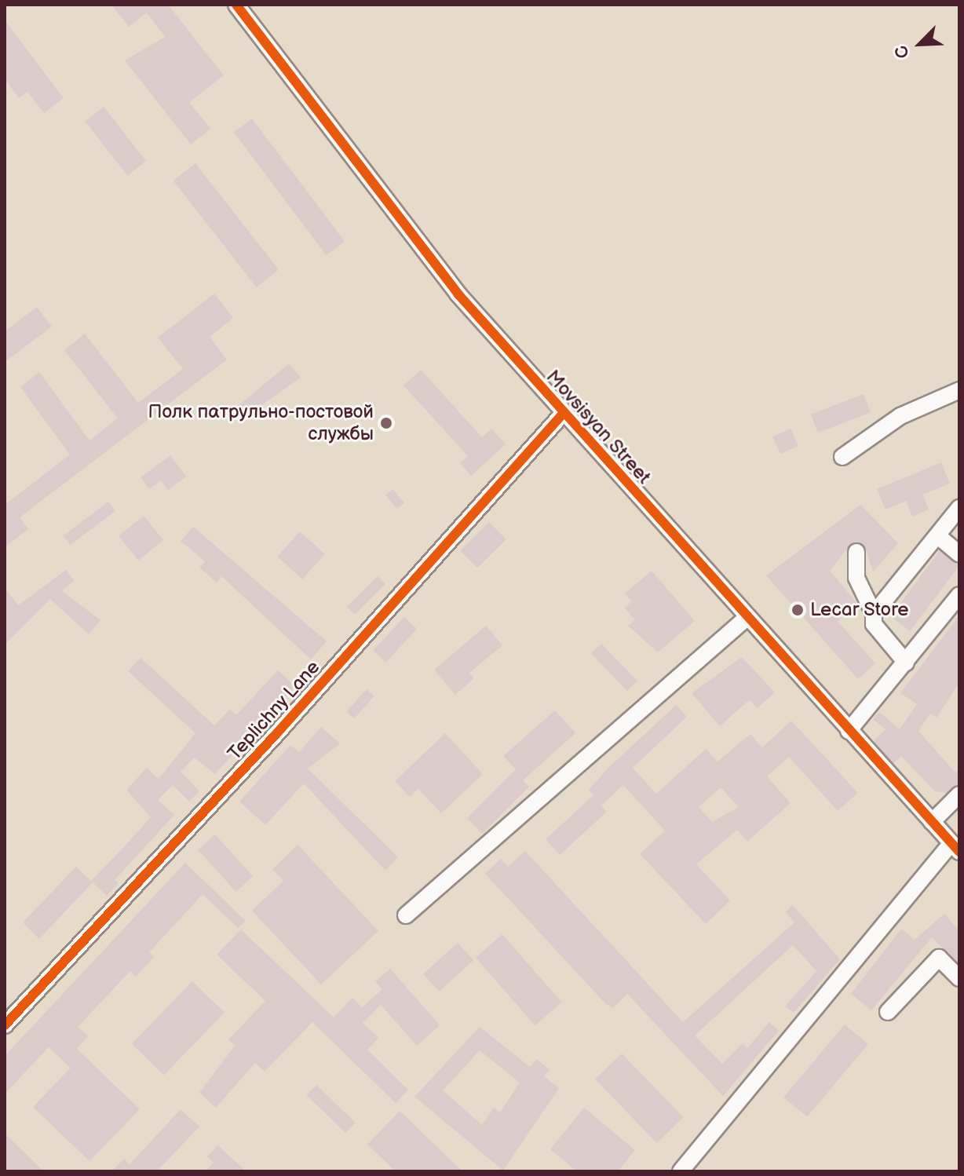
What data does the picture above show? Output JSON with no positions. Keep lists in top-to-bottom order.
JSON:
{
  "streets": {
    "street": ["Movsisyan Street", "Teplichny Lane"]
  },
  "crossings": [
    ["Movsisyan Street", "Teplichny Lane"]
  ],
  "places": ["Полк патрульно-постовой службы", "Lecar Store"],
  "north": "bottom left"
}
